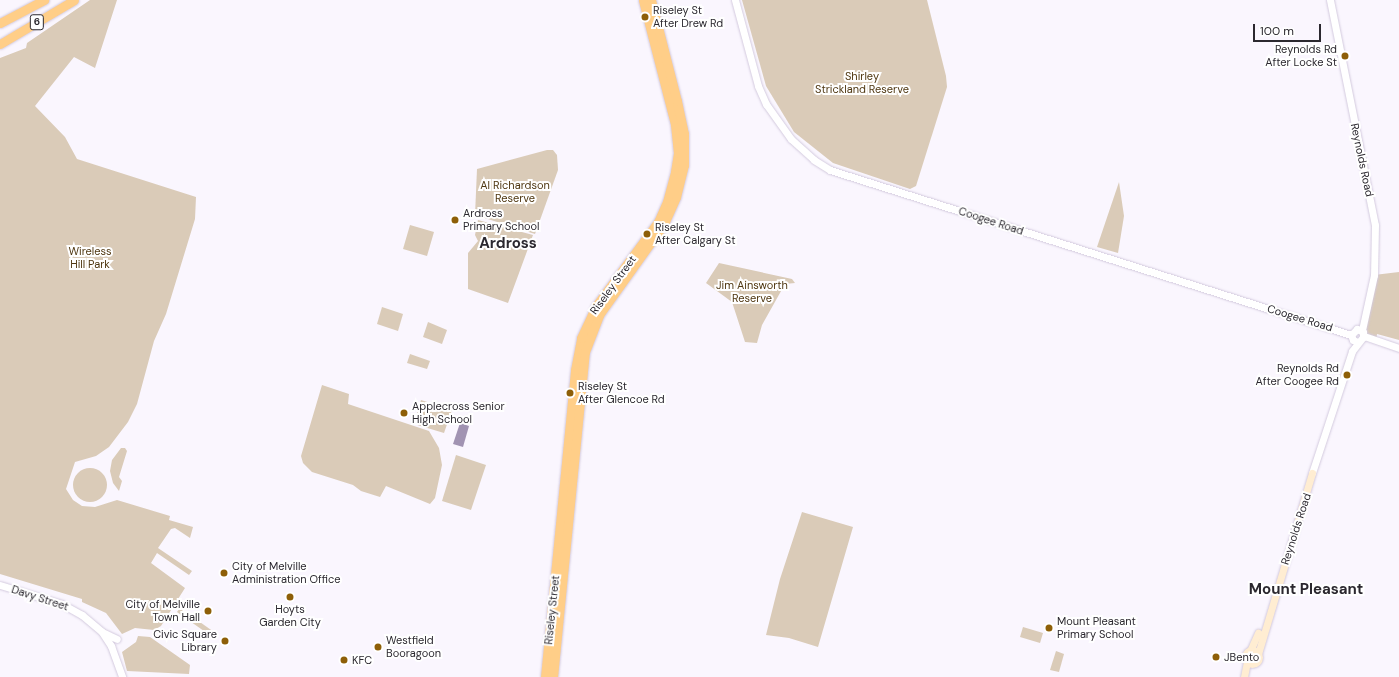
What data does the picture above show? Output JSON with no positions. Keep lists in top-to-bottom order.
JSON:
{
  "streets": {
    "highway": ["6", "Riseley Street"],
    "main road": ["Reynolds Road"],
    "street": ["Coogee Road", "Davy Street"]
  },
  "crossings": [
    ["Reynolds Road", "Coogee Road"]
  ],
  "districts": ["Ardross", "Mount Pleasant"],
  "parks": [
    "Shirley Strickland Reserve",
    "Al Richardson Reserve",
    "Wireless Hill Park",
    "Jim Ainsworth Reserve"
  ],
  "places": [
    "Riseley St After Drew Rd",
    "Reynolds Rd After Locke St",
    "Ardross Primary School",
    "Riseley St After Calgary St",
    "Reynolds Rd After Coogee Rd",
    "Riseley St After Glencoe Rd",
    "Applecross Senior High School",
    "City of Melville Administration Office",
    "Hoyts Garden City",
    "City of Melville Town Hall",
    "Mount Pleasant Primary School",
    "Civic Square Library",
    "Westfield Booragoon",
    "JBento",
    "KFC"
  ],
  "scale_bar": "100 m"
}
